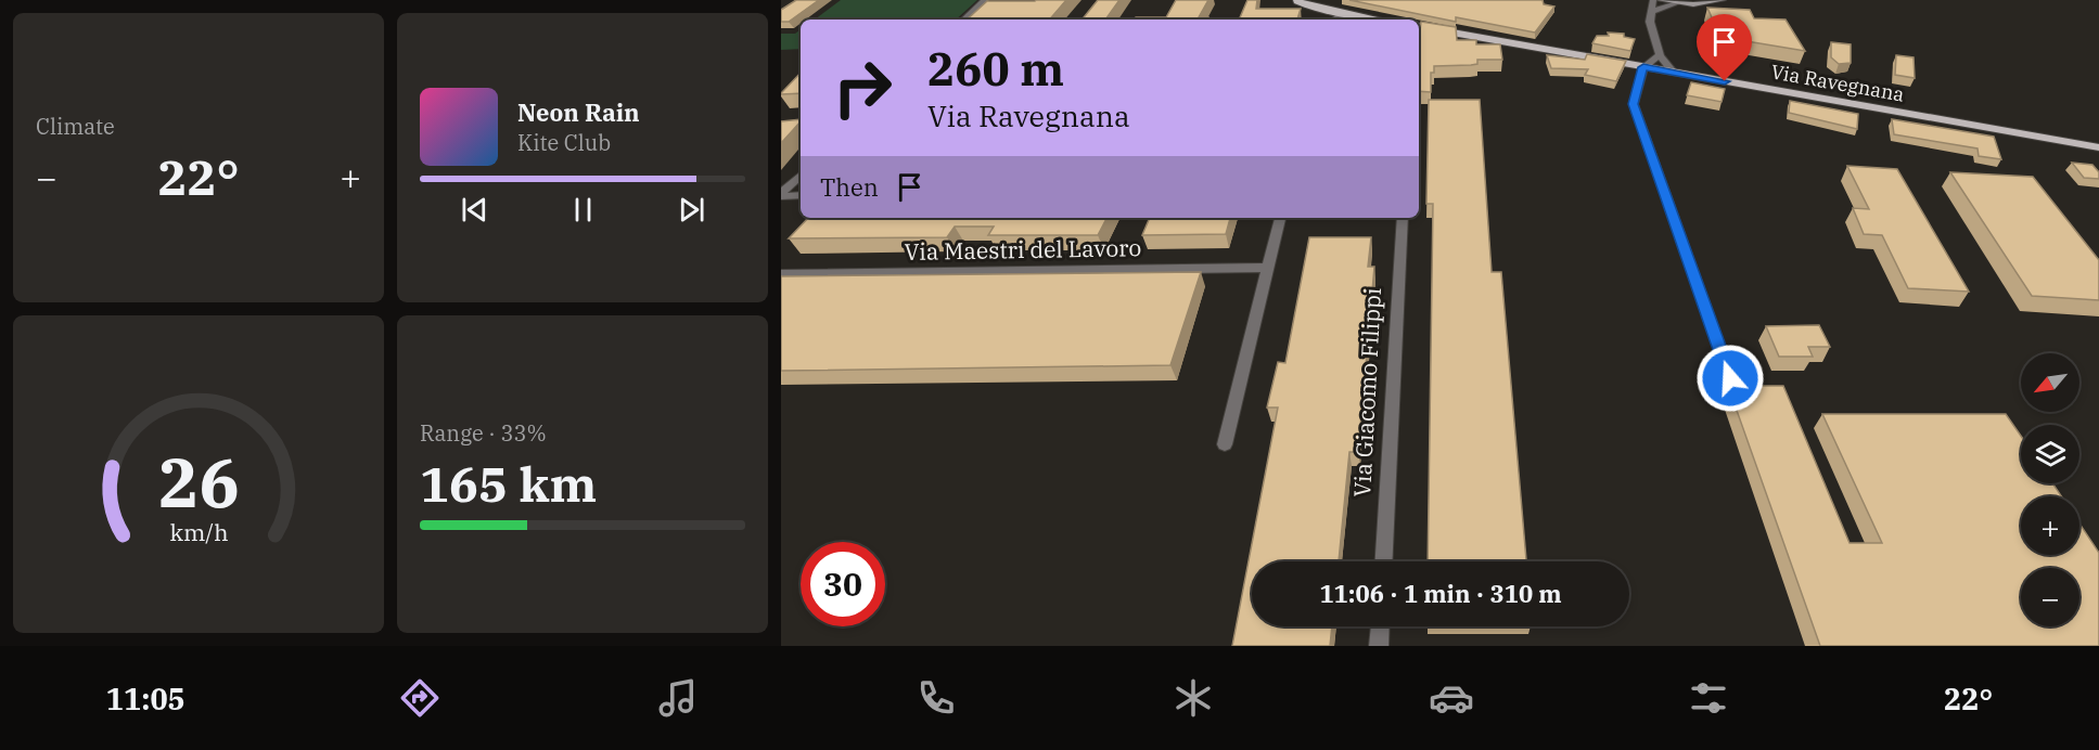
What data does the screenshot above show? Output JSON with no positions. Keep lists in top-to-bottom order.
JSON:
{
  "streets": {
    "main road": ["Via Ravegnana"],
    "street": ["Via Maestri del Lavoro", "Via Giacomo Filippi"]
  },
  "north": "bottom left",
  "page": {
    "tile": [
      "Climate",
      ["Range · 33%", "165 km"]
    ],
    "turn": ["260 m", "Via Ravegnana"],
    "song": ["Neon Rain", "Kite Club"],
    "heat": ["−", "22°", "+"],
    "then": "Then",
    "map_buttons": ["+", "−"],
    "limit": "30",
    "trip": "11:06 · 1 min · 310 m",
    "tabs": ["11:05", "22°"],
    "gauge": ["26", "km/h"]
  }
}
